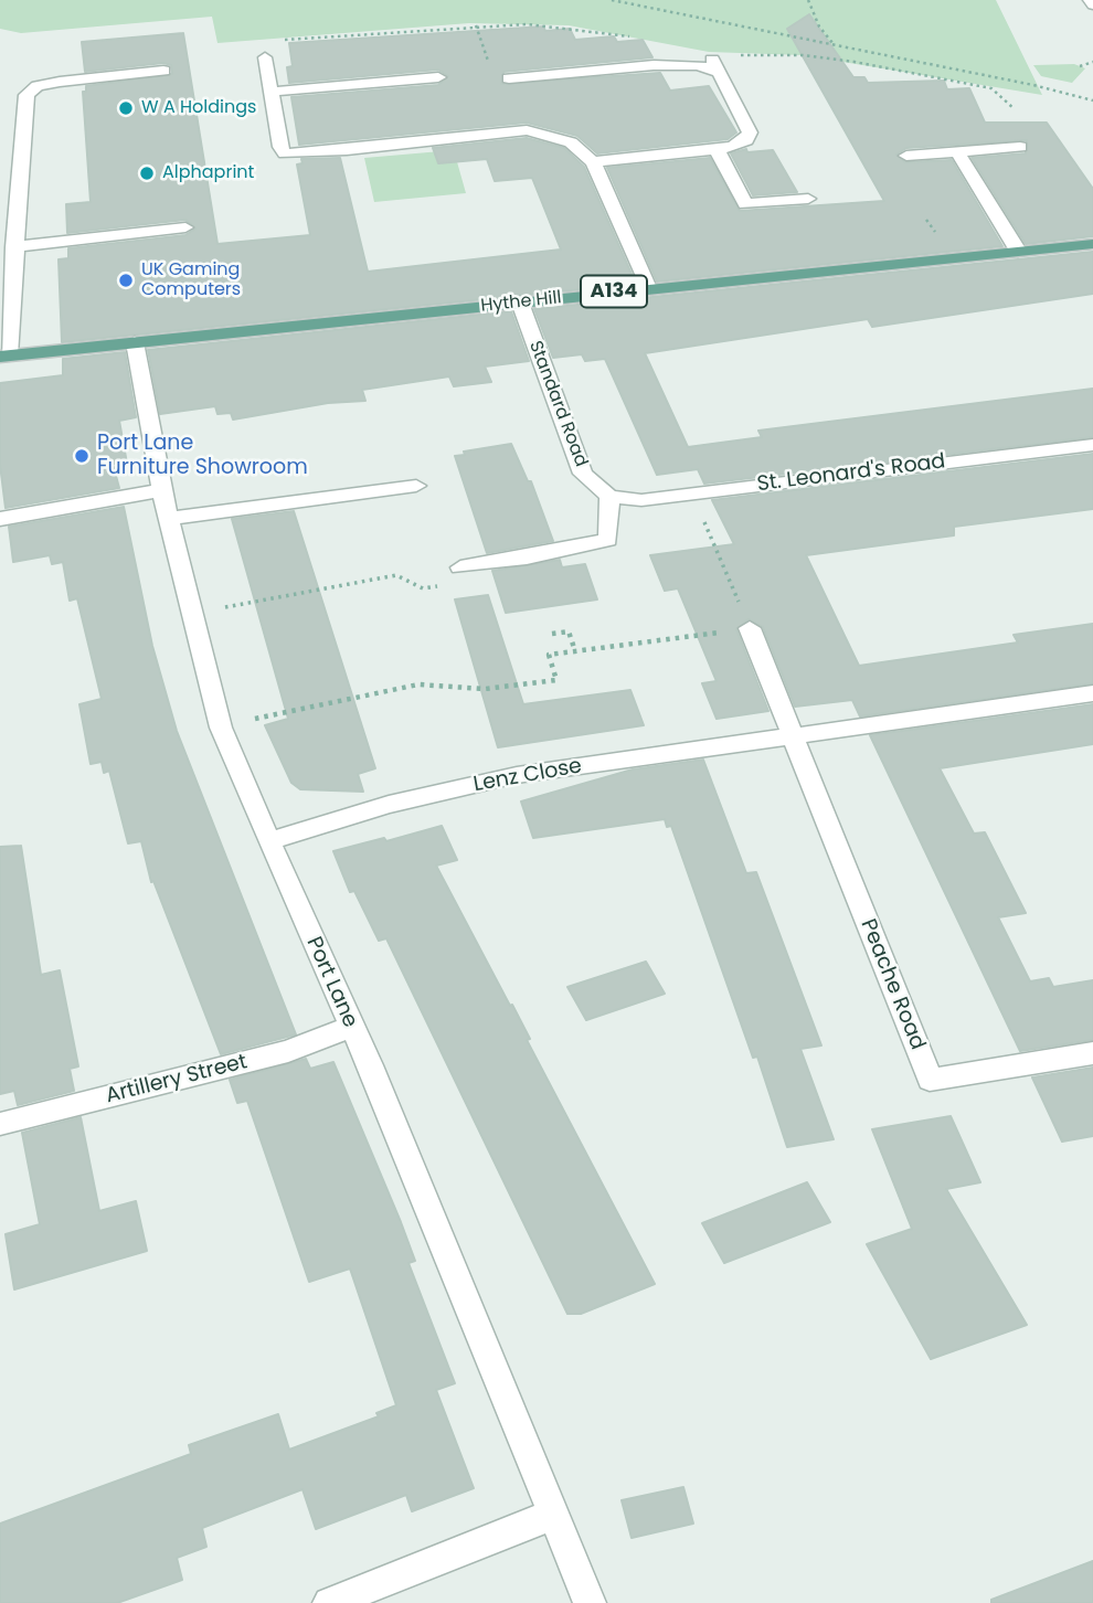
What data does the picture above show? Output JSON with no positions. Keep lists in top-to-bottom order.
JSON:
{
  "streets": {
    "main road": ["A134", "Hythe Hill"],
    "street": [
      "Standard Road",
      "St. Leonard's Road",
      "Lenz Close",
      "Port Lane",
      "Peache Road",
      "Artillery Street"
    ]
  },
  "crossings": [
    ["A134", "Hythe Hill"],
    ["A134", "Port Lane"],
    ["Hythe Hill", "Standard Road"],
    ["Hythe Hill", "Port Lane"],
    ["Standard Road", "St. Leonard's Road"],
    ["Lenz Close", "Port Lane"],
    ["Lenz Close", "Peache Road"],
    ["Port Lane", "Artillery Street"]
  ],
  "places": [
    "W A Holdings",
    "Alphaprint",
    "UK Gaming Computers",
    "Port Lane Furniture Showroom"
  ]
}
